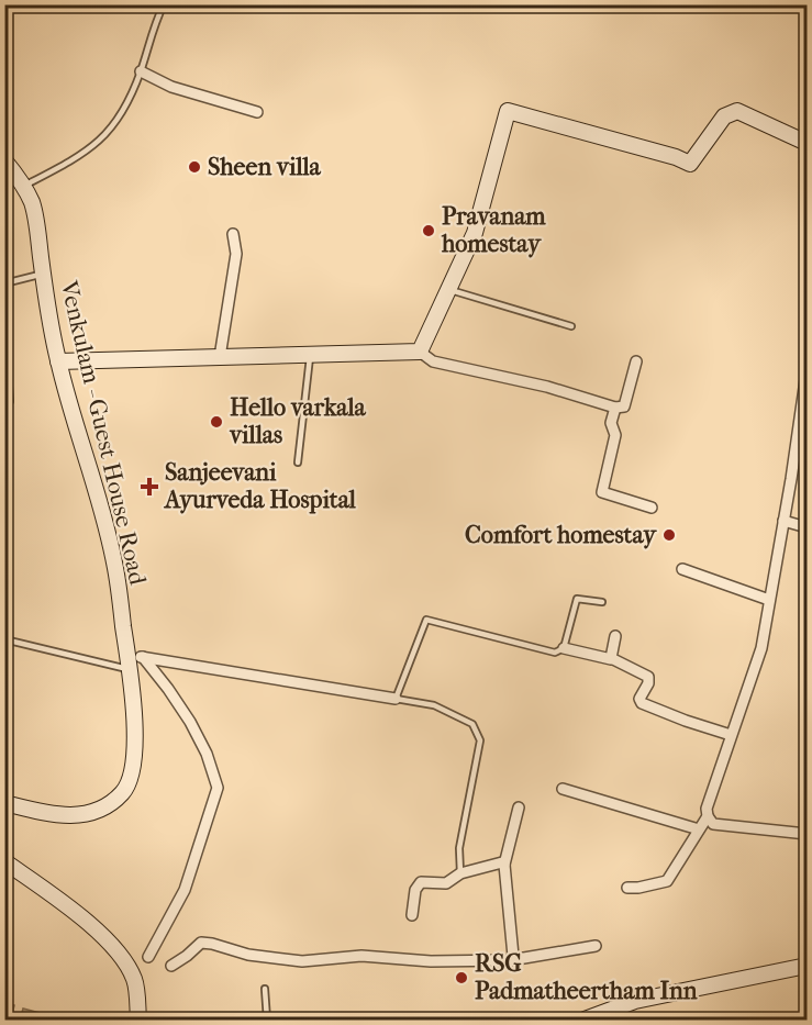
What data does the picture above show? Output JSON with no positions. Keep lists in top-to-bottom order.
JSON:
{
  "streets": {
    "main road": ["Venkulam - Guest House Road"]
  },
  "places": {
    "other": [
      "Sheen villa",
      "Pravanam homestay",
      "Hello varkala villas",
      "Comfort homestay",
      "RSG Padmatheertham Inn"
    ],
    "health": ["Sanjeevani Ayurveda Hospital"]
  }
}
